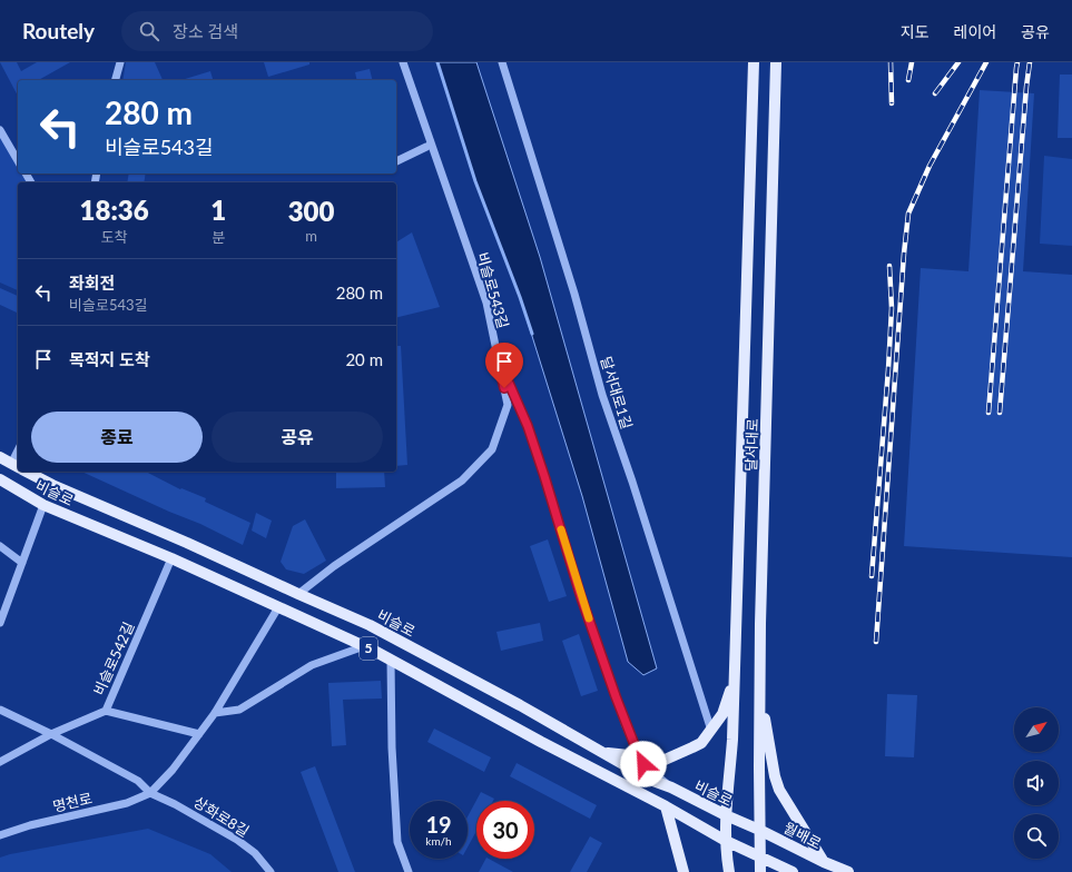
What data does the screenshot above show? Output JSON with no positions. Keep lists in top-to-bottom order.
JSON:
{
  "streets": {
    "main road": [
      "달서대로",
      "비슬로",
      "5",
      "월배로"
    ],
    "street": [
      "비슬로543길",
      "달서대로1길",
      "비슬로542길",
      "명천로",
      "상화로8길"
    ]
  },
  "crossings": [
    ["비슬로543길", "비슬로"],
    ["달서대로", "비슬로"],
    ["달서대로", "월배로"],
    ["비슬로", "비슬로542길"],
    ["비슬로", "명천로"],
    ["비슬로", "월배로"],
    ["명천로", "상화로8길"]
  ],
  "north": "top right",
  "page": {
    "header": "Routely",
    "search": "장소 검색",
    "nav": ["지도", "레이어", "공유"],
    "turn": ["280 m", "비슬로543길"],
    "eta": [
      "18:36",
      "도착",
      "1",
      "분",
      "300",
      "m"
    ],
    "list": [
      {
        "name": "좌회전",
        "note": "비슬로543길",
        "value": "280 m"
      },
      {
        "name": "목적지 도착",
        "value": "20 m"
      }
    ],
    "buttons": ["종료", "공유"],
    "speed": "19 km/h",
    "limit": "30"
  }
}
